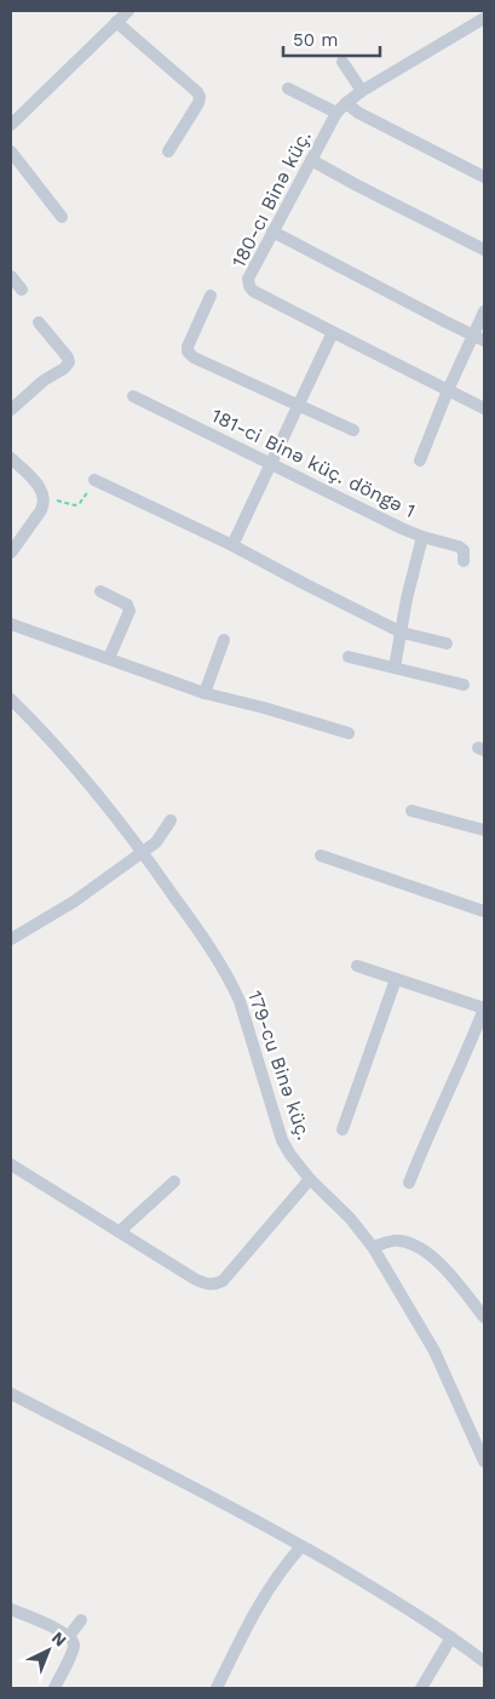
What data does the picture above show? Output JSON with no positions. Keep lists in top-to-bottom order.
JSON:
{
  "streets": {
    "street": ["180-cı Binə küç.", "181-ci Binə küç. döngə 1", "179-cu Binə küç."]
  },
  "scale_bar": "50 m",
  "north": "top right"
}
